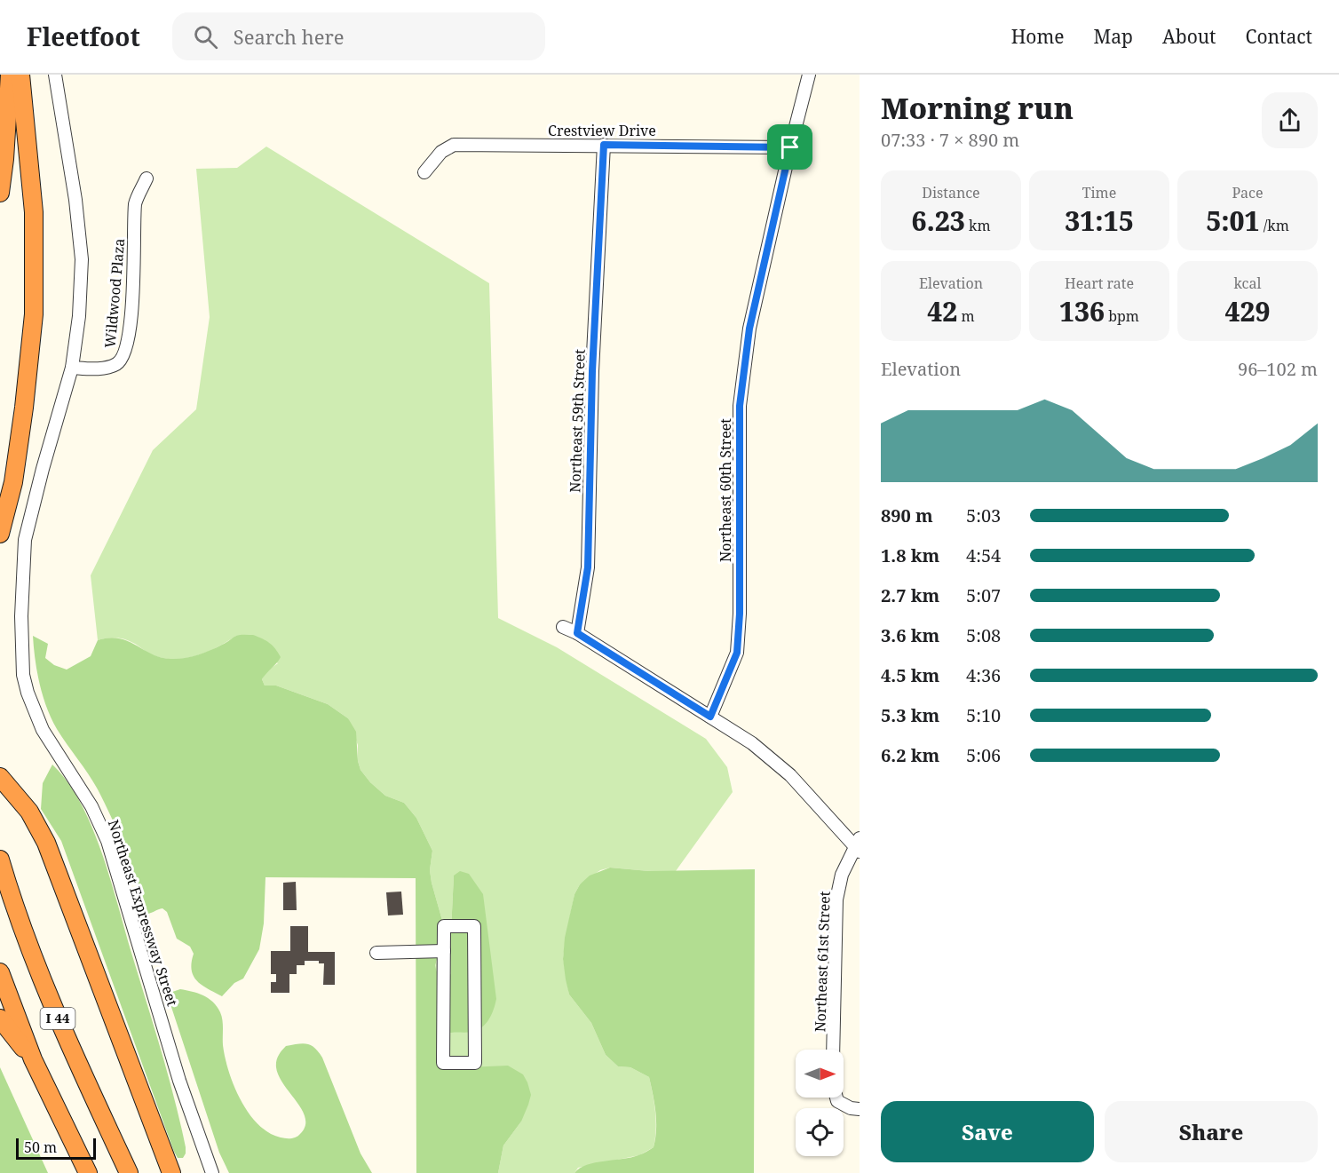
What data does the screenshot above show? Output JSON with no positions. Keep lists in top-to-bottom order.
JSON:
{
  "streets": {
    "highway": ["I 44"],
    "street": [
      "Crestview Drive",
      "Wildwood Plaza",
      "Northeast 59th Street",
      "Northeast 60th Street",
      "Northeast Expressway Street",
      "Northeast 61st Street"
    ]
  },
  "crossings": [
    ["Crestview Drive", "Northeast 59th Street"],
    ["Crestview Drive", "Northeast 60th Street"],
    ["Wildwood Plaza", "Northeast Expressway Street"]
  ],
  "scale_bar": "50 m",
  "north": "right",
  "page": {
    "header": "Fleetfoot",
    "search": "Search here",
    "nav": [
      "Home",
      "Map",
      "About",
      "Contact"
    ],
    "heading": ["Morning run", "07:33 · 7 × 890 m"],
    "stats": [
      ["Distance", "6.23 km"],
      ["Time", "31:15"],
      ["Pace", "5:01 /km"],
      ["Elevation", "42 m"],
      ["Heart rate", "136 bpm"],
      ["kcal", "429"]
    ],
    "chart": ["Elevation", "96–102 m"],
    "list": [
      {
        "name": "890 m",
        "note": "5:03"
      },
      {
        "name": "1.8 km",
        "note": "4:54"
      },
      {
        "name": "2.7 km",
        "note": "5:07"
      },
      {
        "name": "3.6 km",
        "note": "5:08"
      },
      {
        "name": "4.5 km",
        "note": "4:36"
      },
      {
        "name": "5.3 km",
        "note": "5:10"
      },
      {
        "name": "6.2 km",
        "note": "5:06"
      }
    ],
    "buttons": ["Save", "Share"],
    "scale": "50 m"
  }
}
